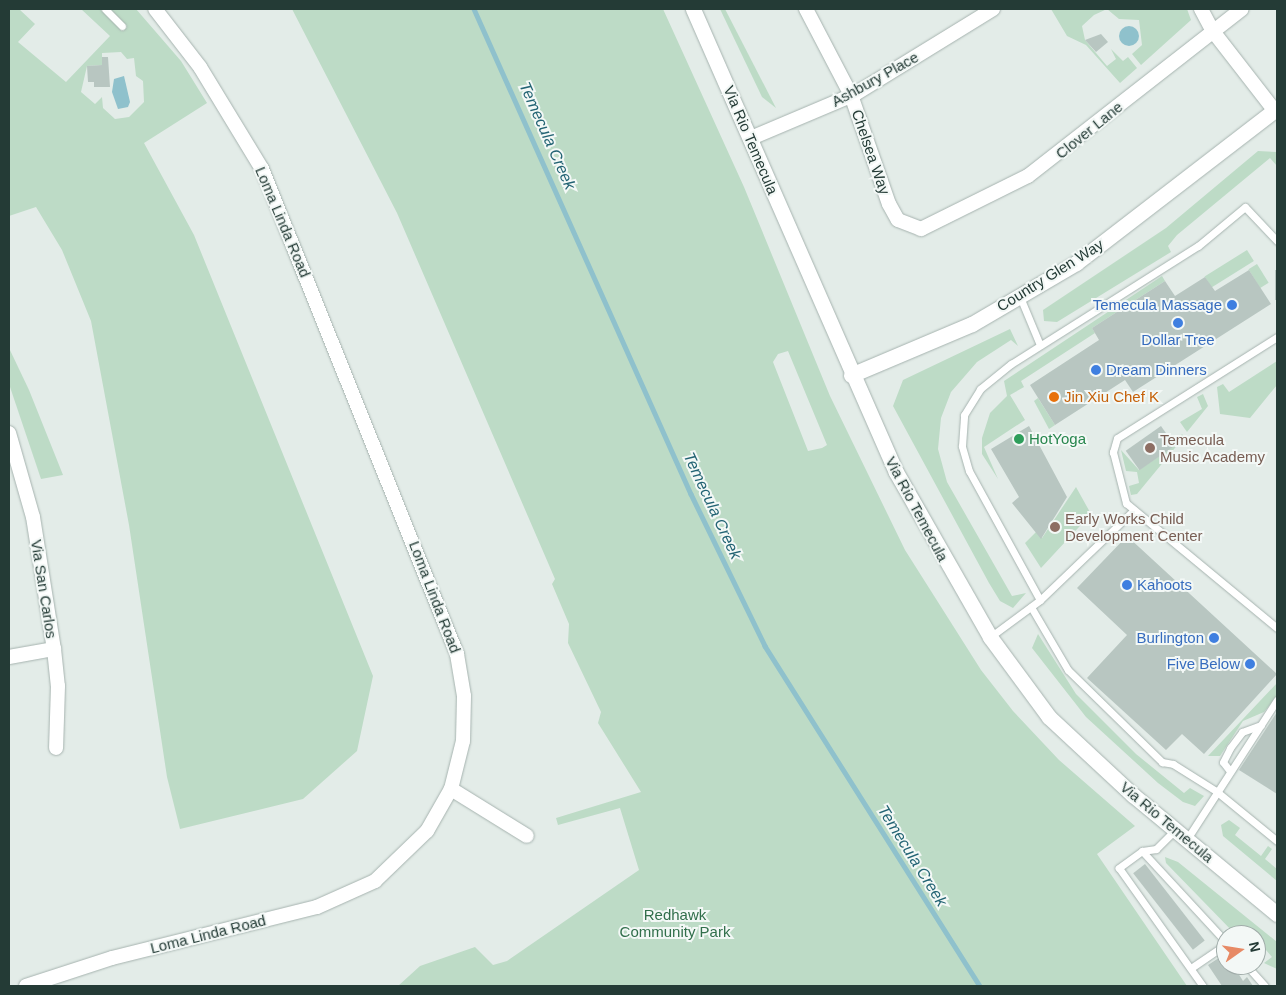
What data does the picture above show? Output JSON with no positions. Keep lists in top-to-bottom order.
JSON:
{
  "streets": {
    "street": [
      "Ashbury Place",
      "Clover Lane",
      "Via Rio Temecula",
      "Chelsea Way",
      "Loma Linda Road",
      "Country Glen Way",
      "Via San Carlos"
    ]
  },
  "crossings": [
    ["Ashbury Place", "Via Rio Temecula"],
    ["Ashbury Place", "Chelsea Way"],
    ["Clover Lane", "Chelsea Way"],
    ["Via Rio Temecula", "Country Glen Way"]
  ],
  "water": ["Temecula Creek"],
  "parks": ["Redhawk Community Park"],
  "places": [
    "Temecula Massage",
    "Dollar Tree",
    "Dream Dinners",
    "Jin Xiu Chef K",
    "HotYoga",
    "Temecula Music Academy",
    "Early Works Child Development Center",
    "Kahoots",
    "Burlington",
    "Five Below"
  ],
  "north": "right"
}
